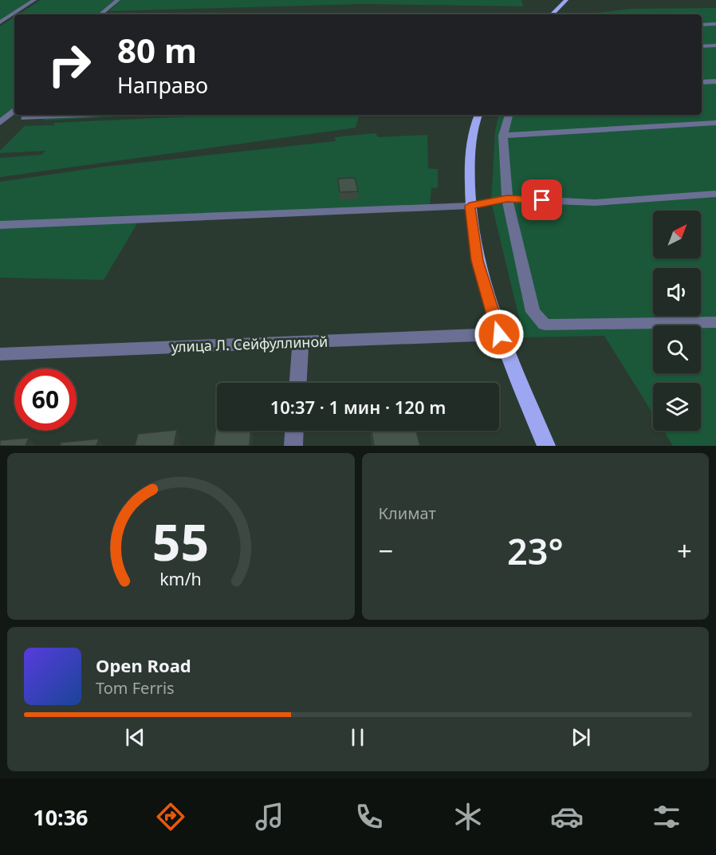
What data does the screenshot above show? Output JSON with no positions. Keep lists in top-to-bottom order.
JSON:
{
  "streets": {
    "street": ["улица Л. Сейфуллиной"]
  },
  "north": "top right",
  "page": {
    "turn": ["80 m", "Направо"],
    "limit": "60",
    "trip": "10:37 · 1 мин · 120 m",
    "tile": "Климат",
    "heat": ["−", "23°", "+"],
    "song": ["Open Road", "Tom Ferris"],
    "tabs": "10:36",
    "gauge": ["55", "km/h"]
  }
}
